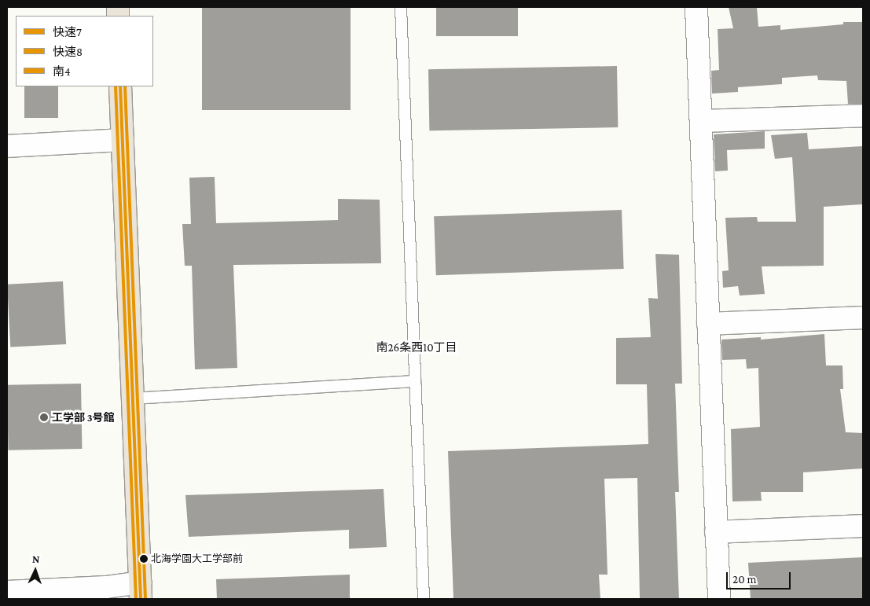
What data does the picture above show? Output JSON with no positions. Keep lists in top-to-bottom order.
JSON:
{
  "districts": ["南26条西10丁目"],
  "places": ["工学部 3号館", "北海学園大工学部前"],
  "lines": ["transit line 快速7", "transit line 快速8", "transit line 南4"],
  "legend": ["快速7", "快速8", "南4"],
  "scale_bar": "20 m",
  "north": "top"
}
